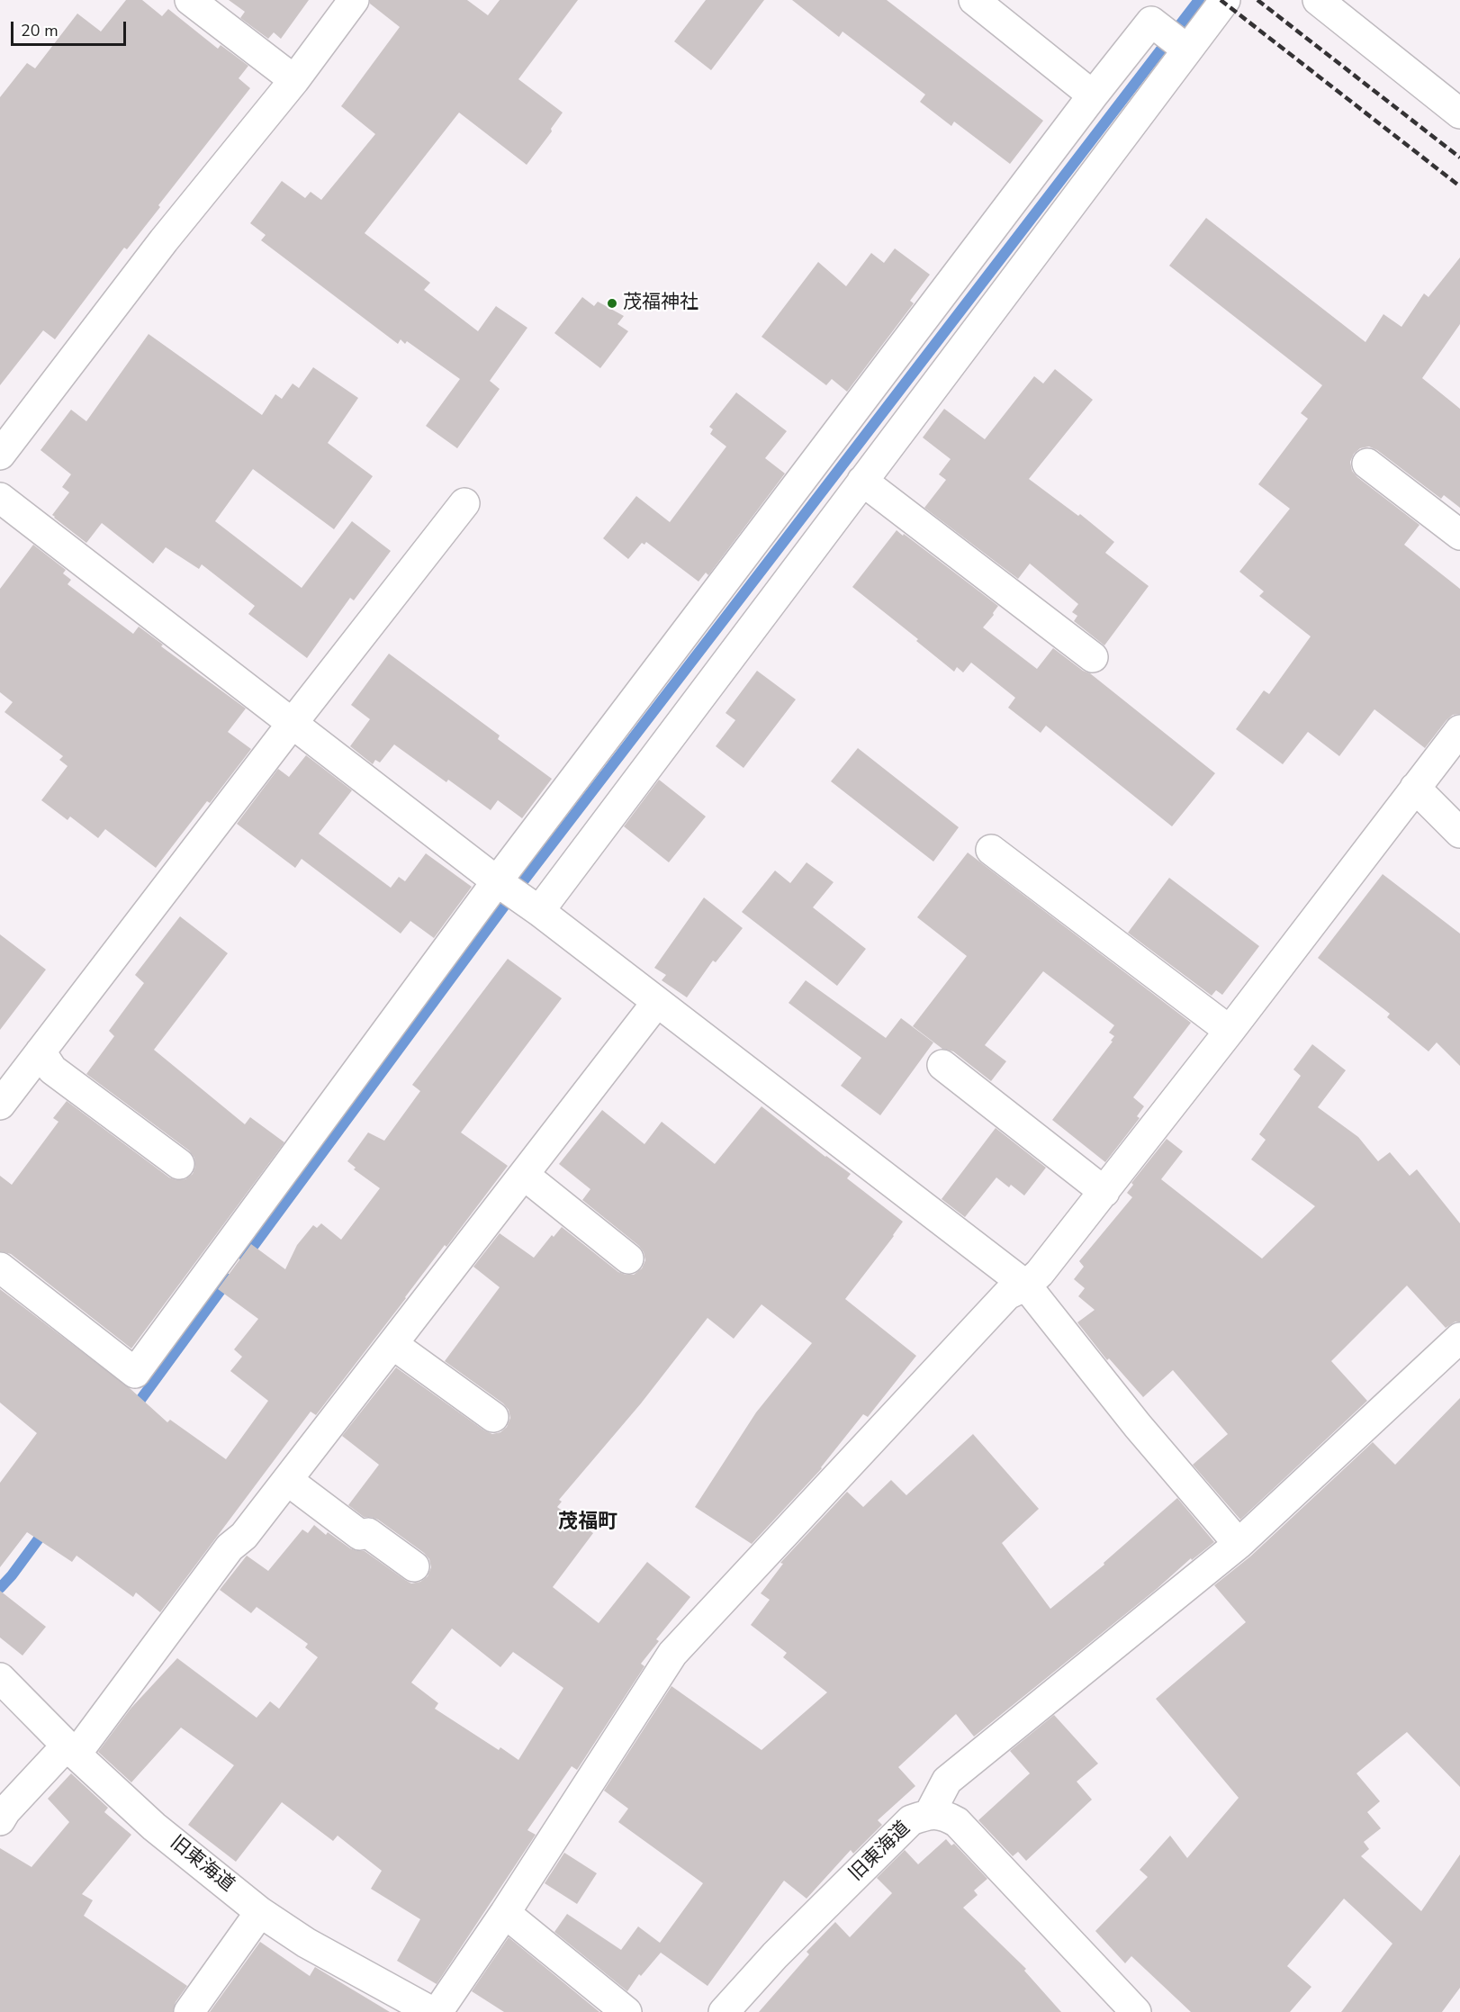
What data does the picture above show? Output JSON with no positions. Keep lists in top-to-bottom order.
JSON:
{
  "streets": {
    "street": ["旧東海道"]
  },
  "districts": ["茂福町"],
  "places": ["茂福神社"],
  "scale_bar": "20 m"
}
